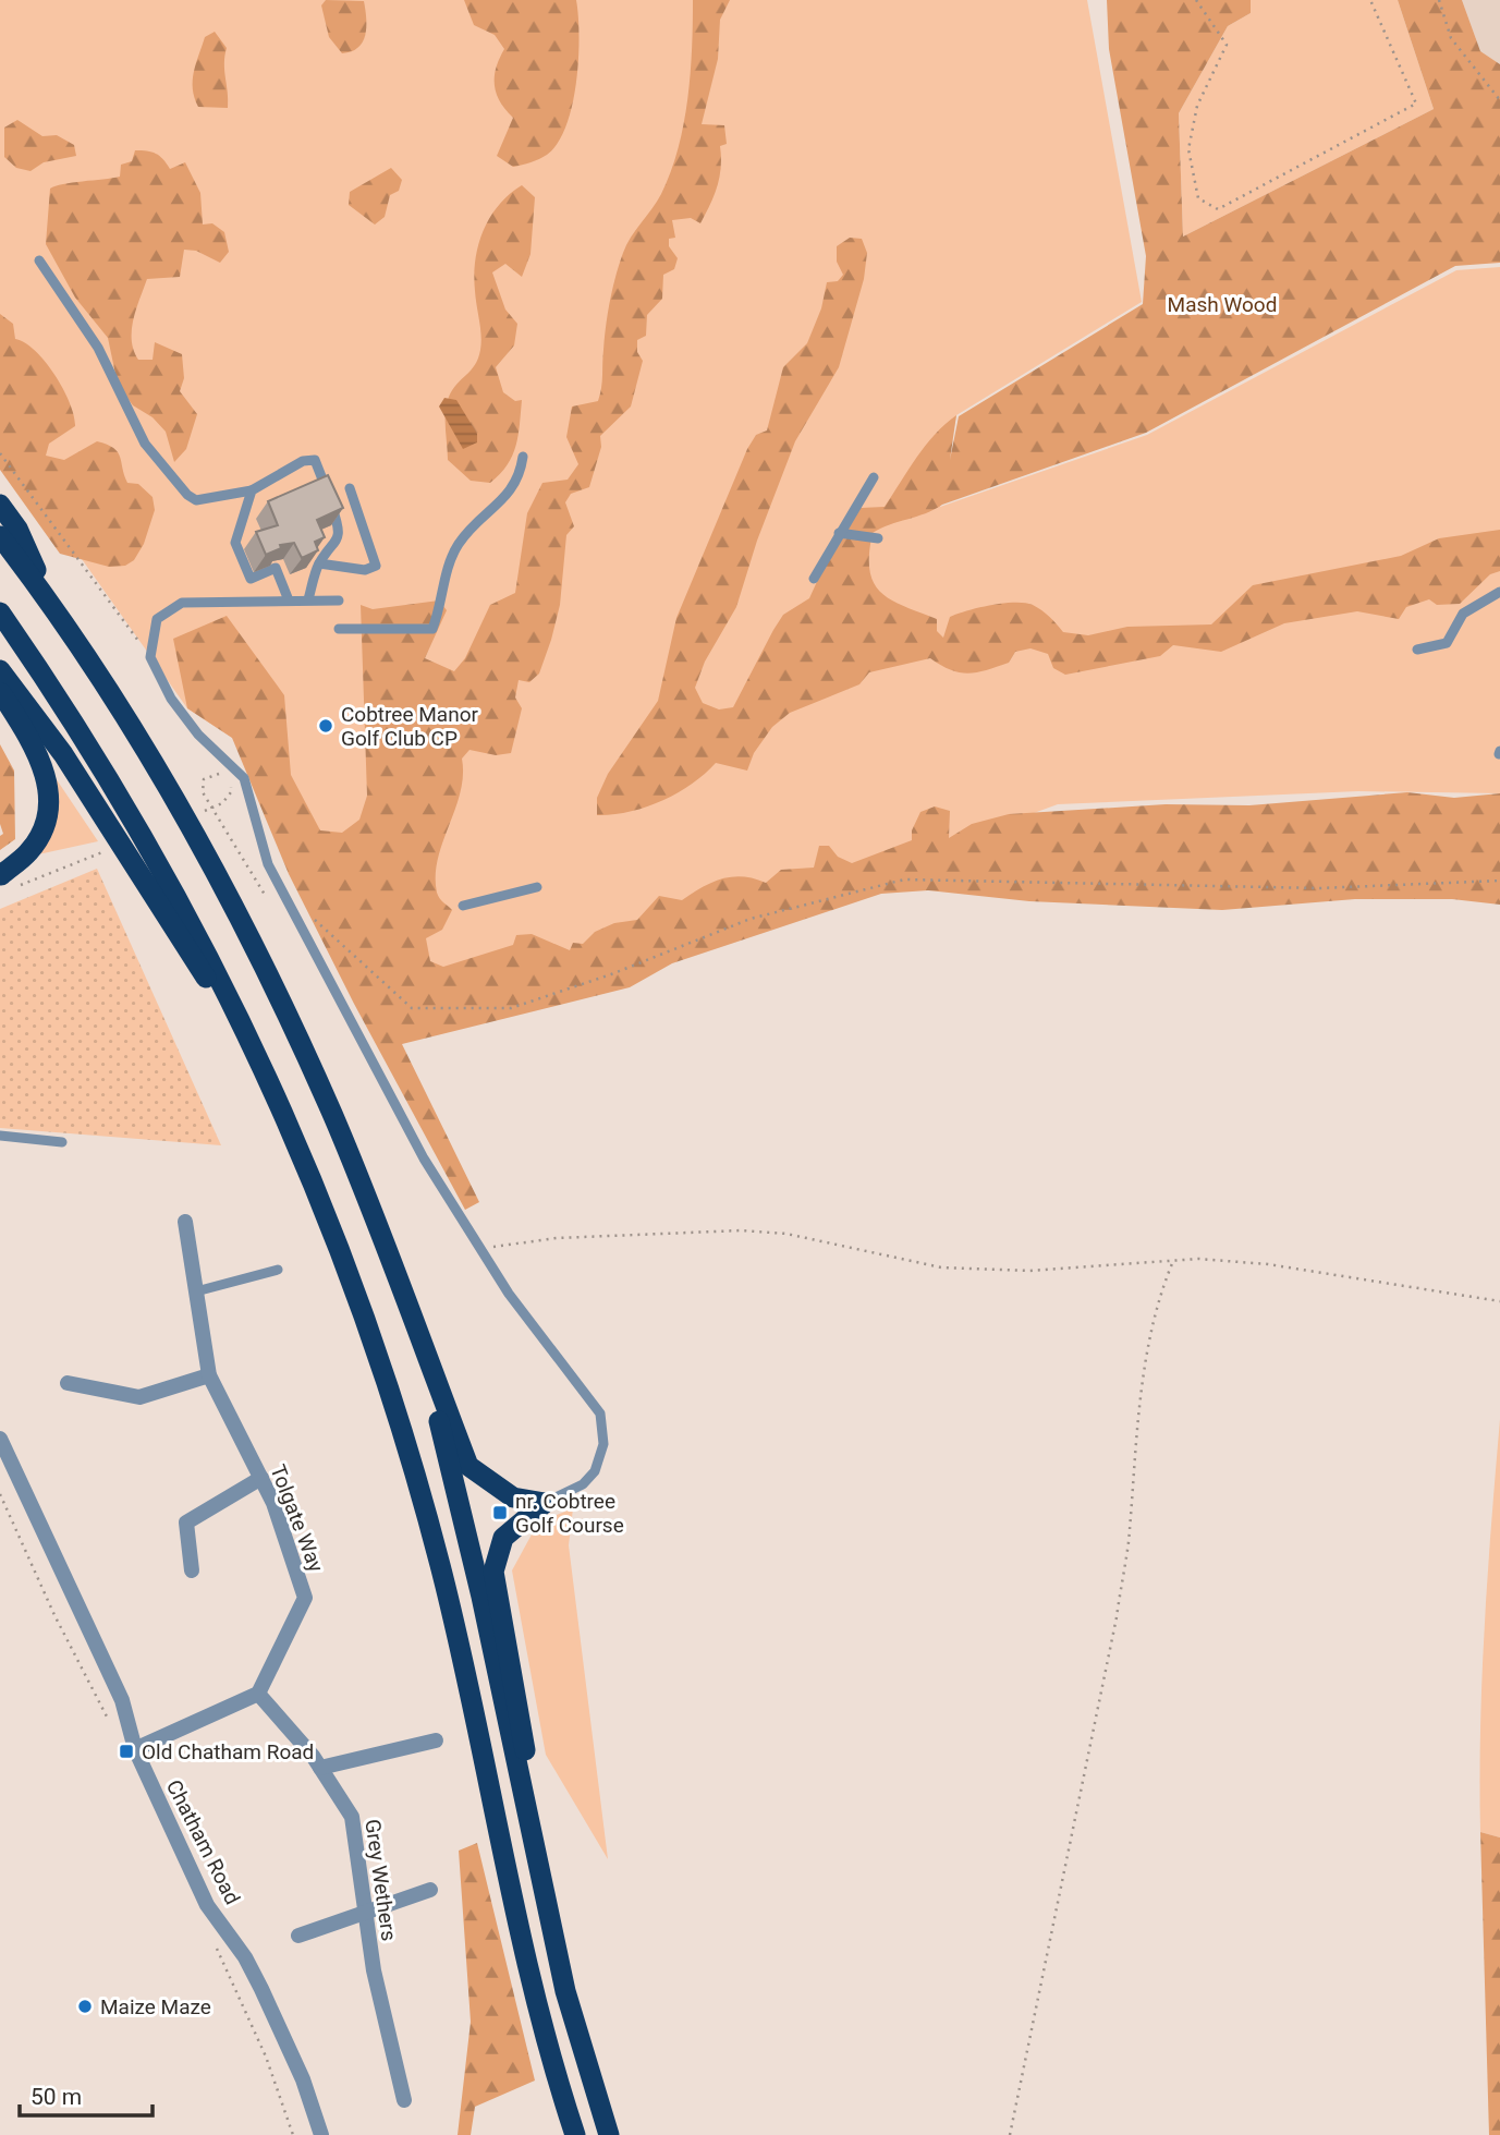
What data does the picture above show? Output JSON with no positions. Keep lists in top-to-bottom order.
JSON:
{
  "streets": {
    "street": ["Tolgate Way", "Chatham Road", "Grey Wethers"]
  },
  "crossings": [
    ["Tolgate Way", "Grey Wethers"]
  ],
  "parks": ["Mash Wood"],
  "places": {
    "other": ["Cobtree Manor Golf Club CP", "Maize Maze"],
    "transit": ["nr. Cobtree Golf Course", "Old Chatham Road"]
  },
  "scale_bar": "50 m"
}
